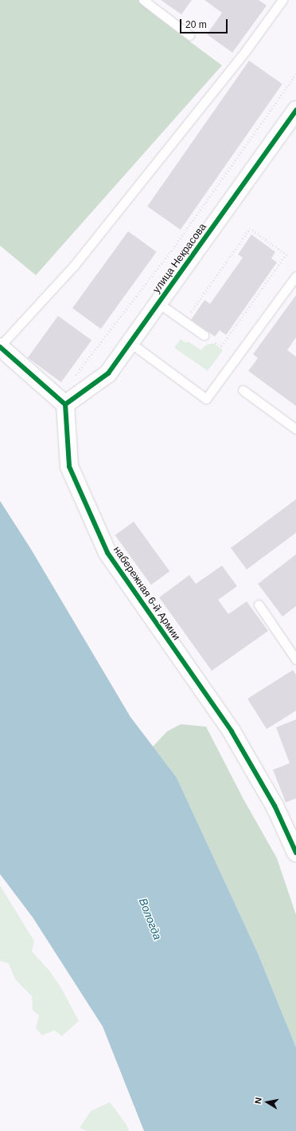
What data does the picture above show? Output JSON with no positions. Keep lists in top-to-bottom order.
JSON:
{
  "streets": {
    "street": ["улица Некрасова", "набережная 6-й Армии"]
  },
  "crossings": [
    ["улица Некрасова", "набережная 6-й Армии"]
  ],
  "water": ["Вологда"],
  "scale_bar": "20 m",
  "north": "left"
}
